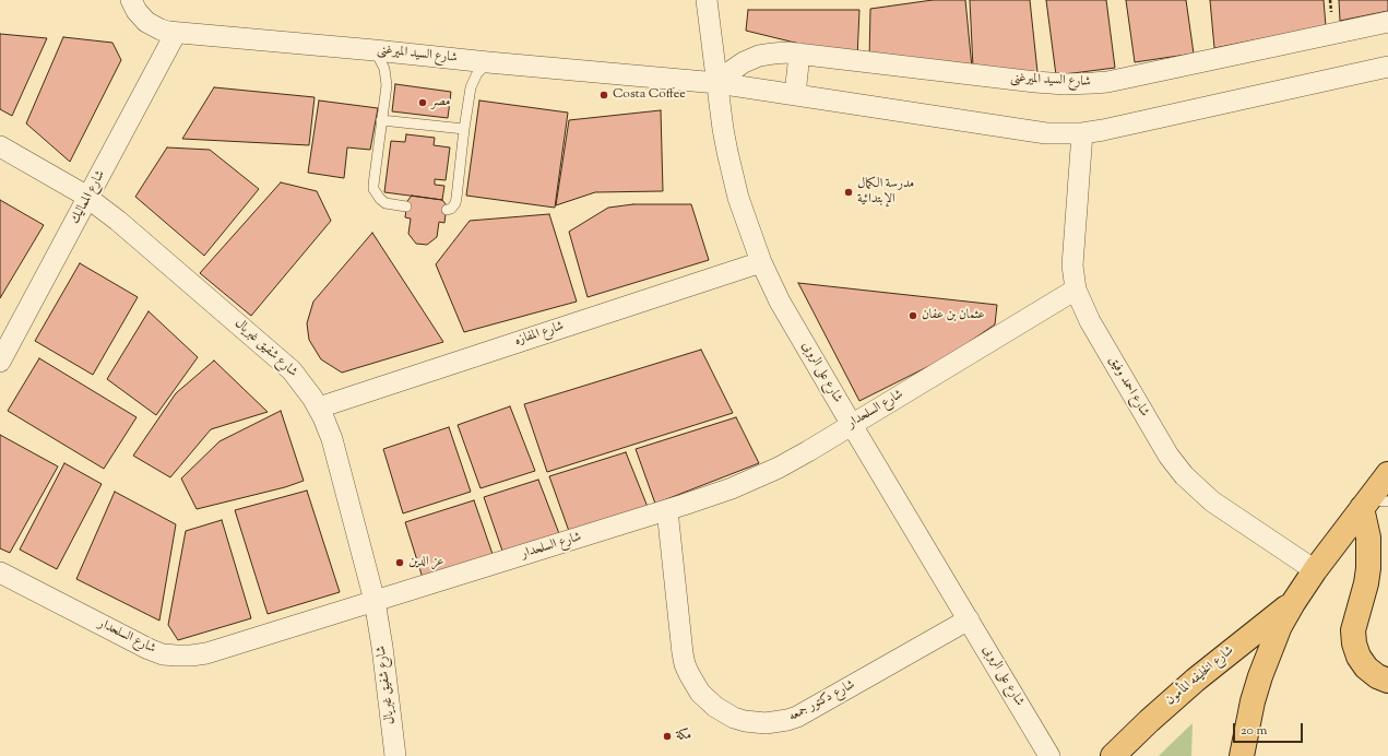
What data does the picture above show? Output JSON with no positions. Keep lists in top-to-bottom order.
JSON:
{
  "streets": {
    "main road": ["شارع الخليفه المأمون"],
    "street": [
      "شارع السيد الميرغنى",
      "شارع المماليك",
      "شارع المفازه",
      "شارع شفيق غبريال",
      "شارع على الروبى",
      "شارع احمد وفيق",
      "شارع السلحدار",
      "شارع دكتور جمعه"
    ]
  },
  "crossings": [
    ["شارع السيد الميرغنى", "شارع المماليك"],
    ["شارع السيد الميرغنى", "شارع على الروبى"],
    ["شارع السيد الميرغنى", "شارع احمد وفيق"],
    ["شارع المماليك", "شارع شفيق غبريال"],
    ["شارع المفازه", "شارع شفيق غبريال"],
    ["شارع المفازه", "شارع على الروبى"],
    ["شارع شفيق غبريال", "شارع السلحدار"],
    ["شارع على الروبى", "شارع السلحدار"],
    ["شارع على الروبى", "شارع دكتور جمعه"],
    ["شارع احمد وفيق", "شارع السلحدار"],
    ["شارع احمد وفيق", "شارع الخليفه المأمون"],
    ["شارع السلحدار", "شارع دكتور جمعه"]
  ],
  "places": [
    "Costa Coffee",
    "مصر",
    "مدرسة الكمال الإبتدائية",
    "عثمان بن عفان",
    "عز الدين",
    "مكة"
  ],
  "scale_bar": "20 m"
}
